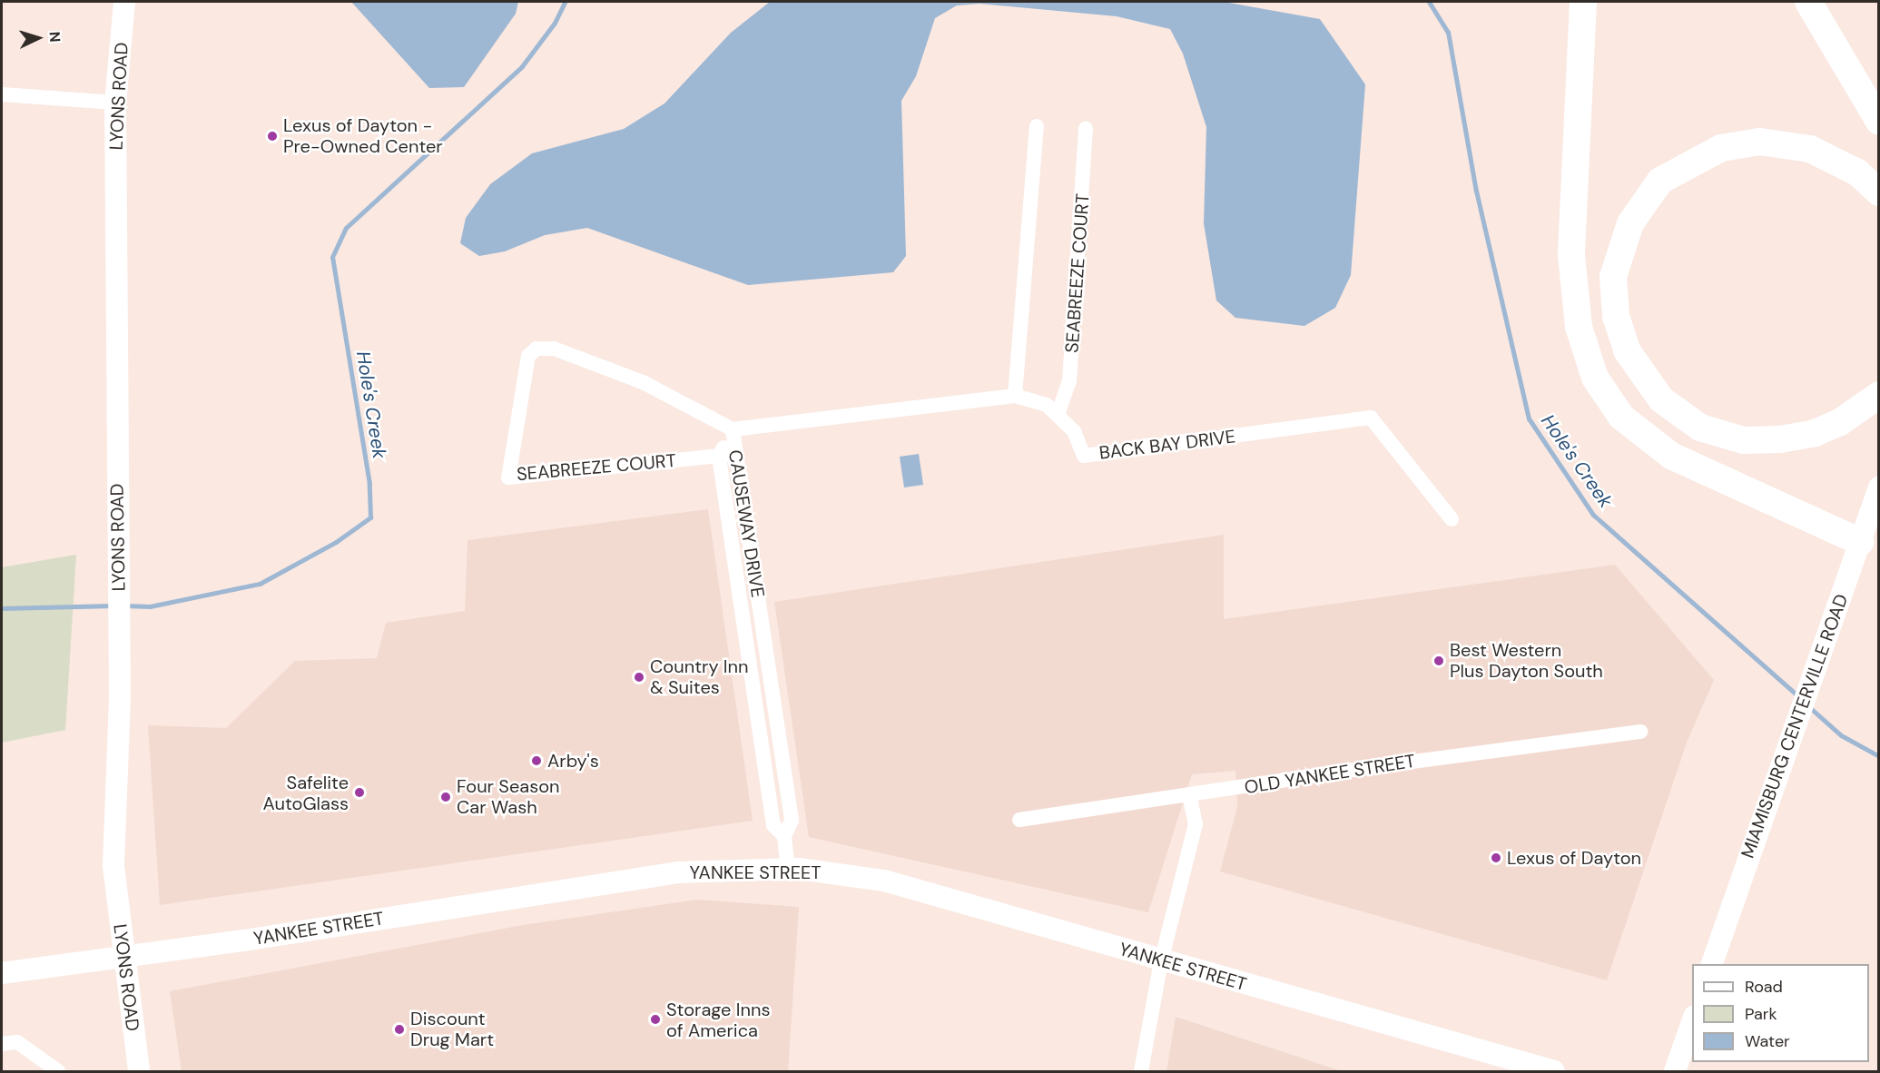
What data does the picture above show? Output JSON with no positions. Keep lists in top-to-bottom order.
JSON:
{
  "streets": {
    "main road": ["LYONS ROAD", "MIAMISBURG CENTERVILLE ROAD", "YANKEE STREET"],
    "street": [
      "SEABREEZE COURT",
      "BACK BAY DRIVE",
      "CAUSEWAY DRIVE",
      "OLD YANKEE STREET"
    ]
  },
  "crossings": [
    ["LYONS ROAD", "YANKEE STREET"],
    ["SEABREEZE COURT", "BACK BAY DRIVE"],
    ["SEABREEZE COURT", "CAUSEWAY DRIVE"],
    ["BACK BAY DRIVE", "CAUSEWAY DRIVE"],
    ["CAUSEWAY DRIVE", "YANKEE STREET"]
  ],
  "water": ["Hole's Creek"],
  "places": [
    "Lexus of Dayton - Pre-Owned Center",
    "Best Western Plus Dayton South",
    "Country Inn & Suites",
    "Arby's",
    "Safelite AutoGlass",
    "Four Season Car Wash",
    "Lexus of Dayton",
    "Storage Inns of America",
    "Discount Drug Mart"
  ],
  "legend": ["Road", "Park", "Water"],
  "north": "right"
}
